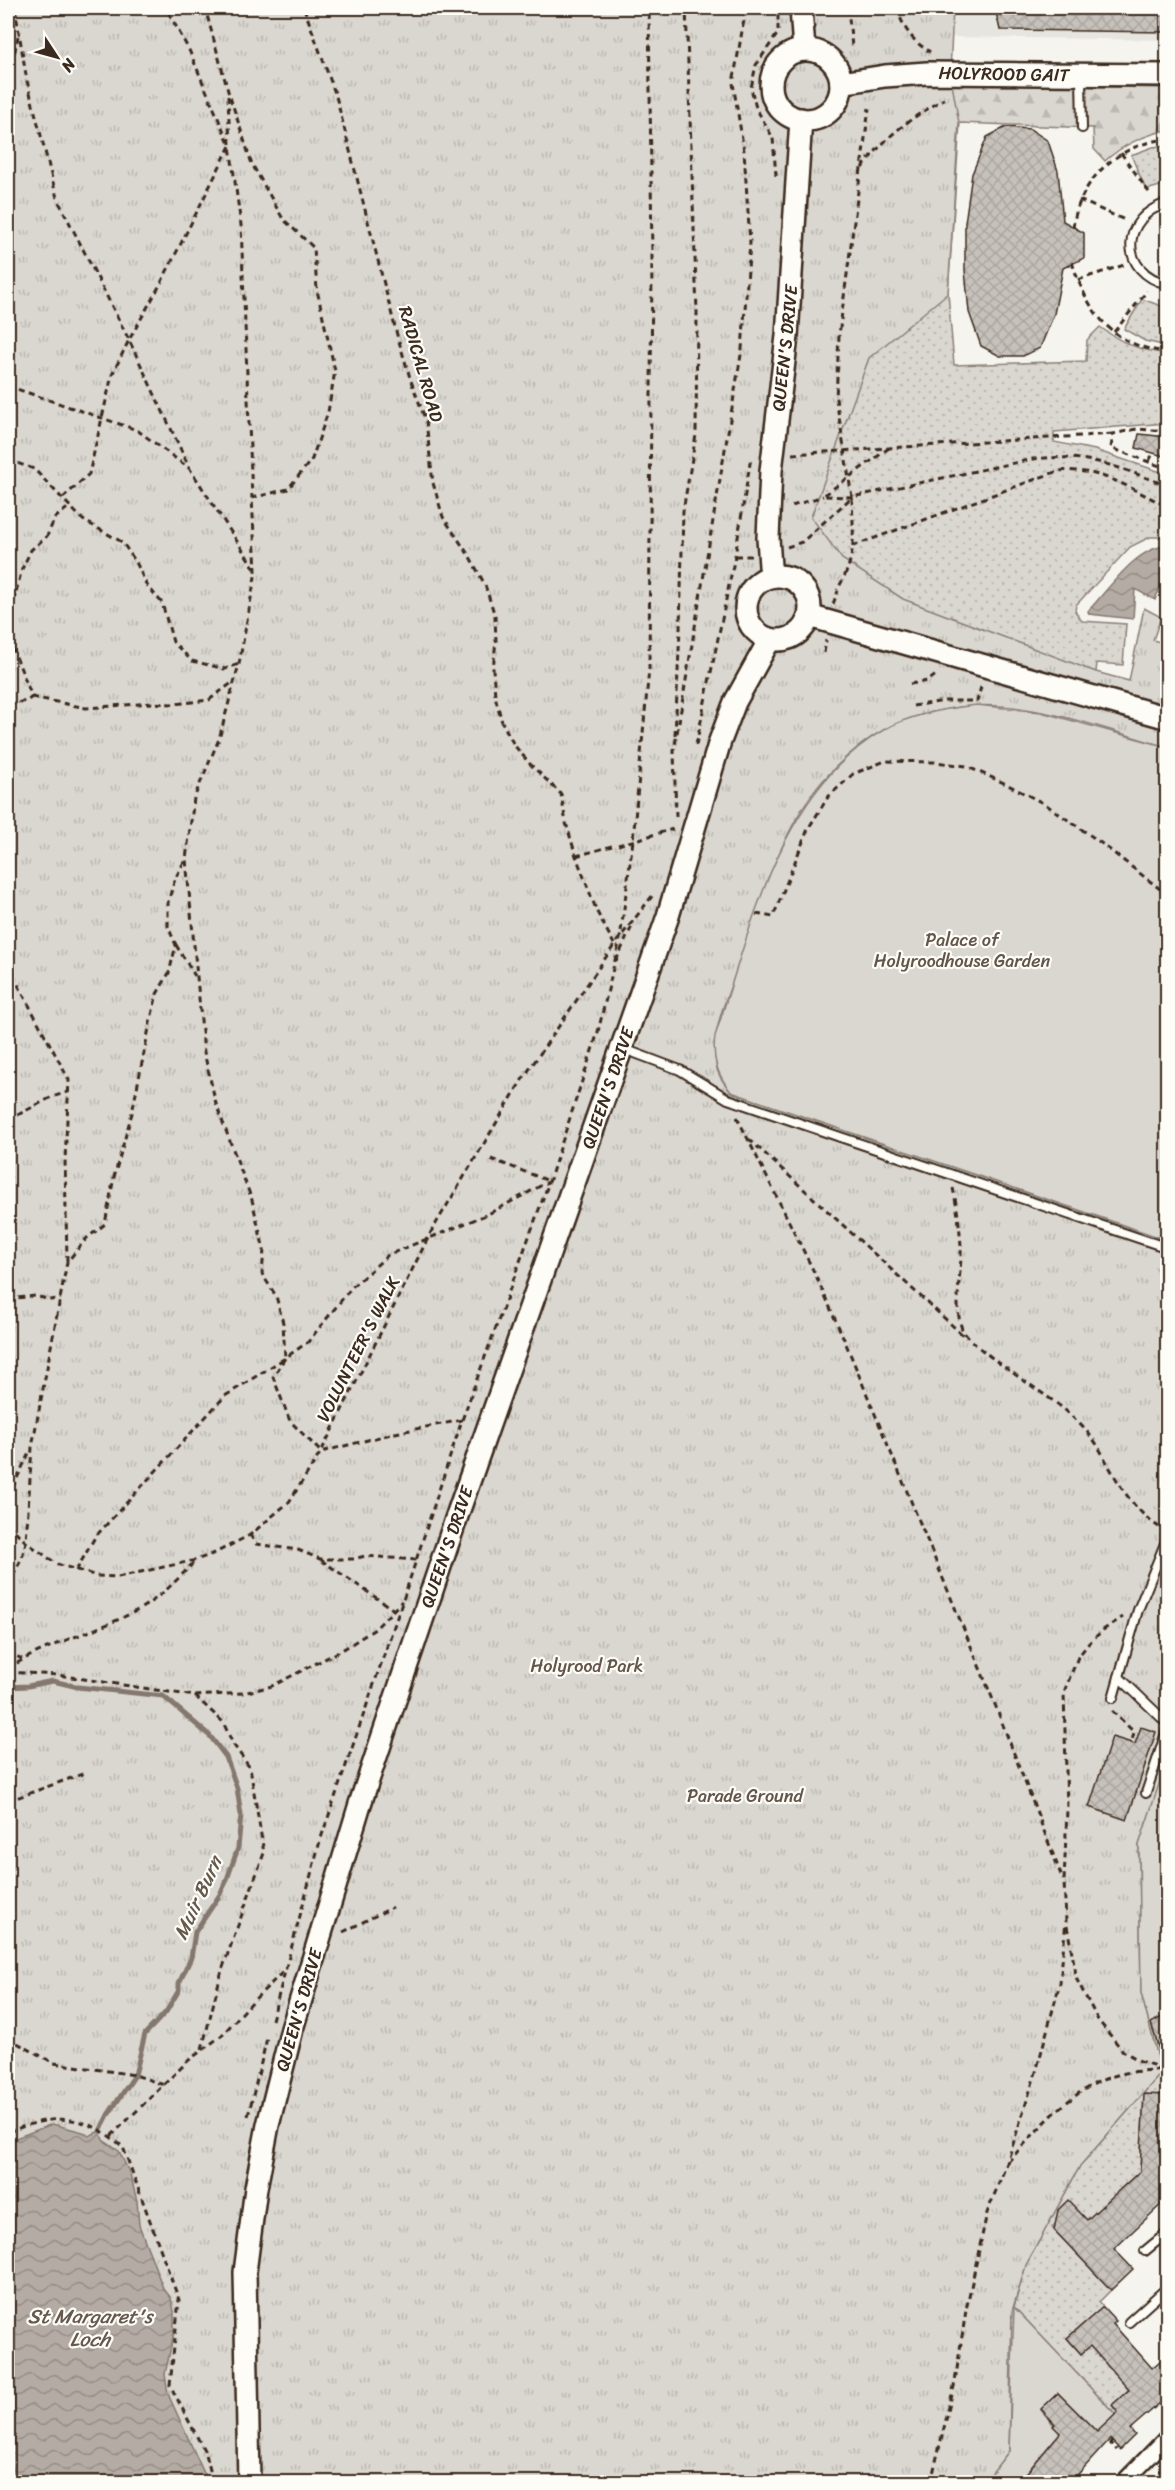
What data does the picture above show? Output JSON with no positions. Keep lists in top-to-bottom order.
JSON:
{
  "streets": {
    "street": ["HOLYROOD GAIT", "QUEEN'S DRIVE"],
    "path": ["RADICAL ROAD", "VOLUNTEER'S WALK"]
  },
  "crossings": [
    ["HOLYROOD GAIT", "QUEEN'S DRIVE"],
    ["RADICAL ROAD", "VOLUNTEER'S WALK"]
  ],
  "water": ["Muir Burn", "St Margaret's Loch"],
  "parks": ["Palace of Holyroodhouse Garden", "Holyrood Park", "Parade Ground"],
  "north": "bottom right"
}
